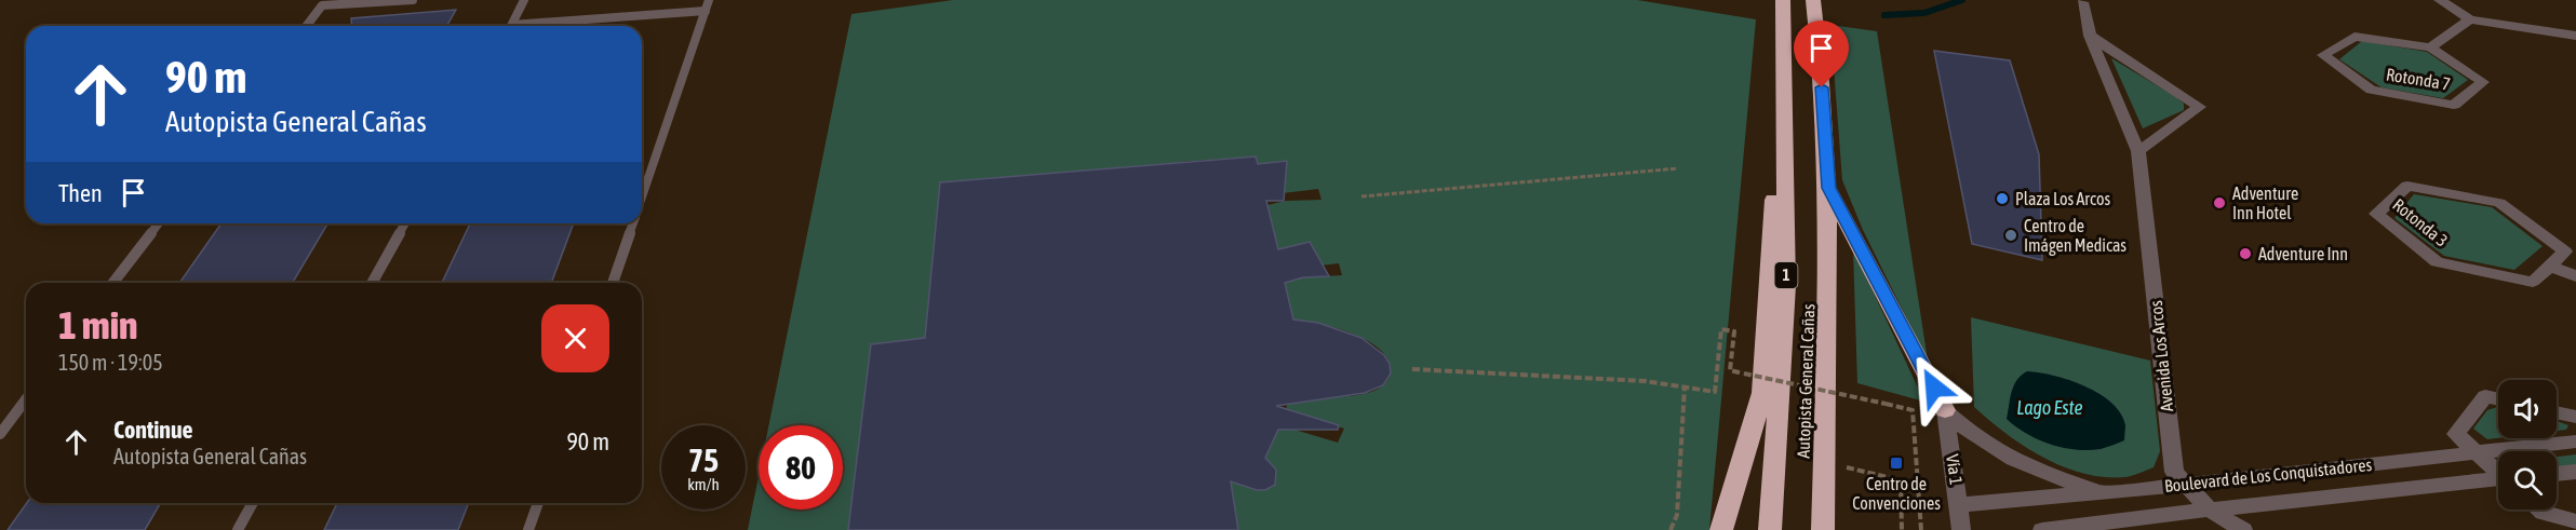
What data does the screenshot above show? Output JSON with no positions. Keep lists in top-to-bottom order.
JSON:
{
  "streets": {
    "highway": ["1", "Autopista General Cañas"],
    "street": [
      "Rotonda 7",
      "Rotonda 3",
      "Avenida Los Arcos",
      "Vía 1",
      "Boulevard de Los Conquistadores"
    ]
  },
  "crossings": [
    ["Avenida Los Arcos", "Boulevard de Los Conquistadores"],
    ["Vía 1", "Boulevard de Los Conquistadores"]
  ],
  "water": ["Lago Este"],
  "places": {
    "other": [
      "Plaza Los Arcos",
      "Adventure Inn Hotel",
      "Centro de Imágen Medicas",
      "Adventure Inn"
    ],
    "transit": ["Centro de Convenciones"]
  },
  "page": {
    "turn": ["90 m", "Autopista General Cañas"],
    "then": "Then",
    "heading": ["1 min", "150 m · 19:05"],
    "list": [
      {
        "name": "Continue",
        "note": "Autopista General Cañas",
        "value": "90 m"
      }
    ],
    "speed": "75 km/h",
    "limit": "80"
  }
}
